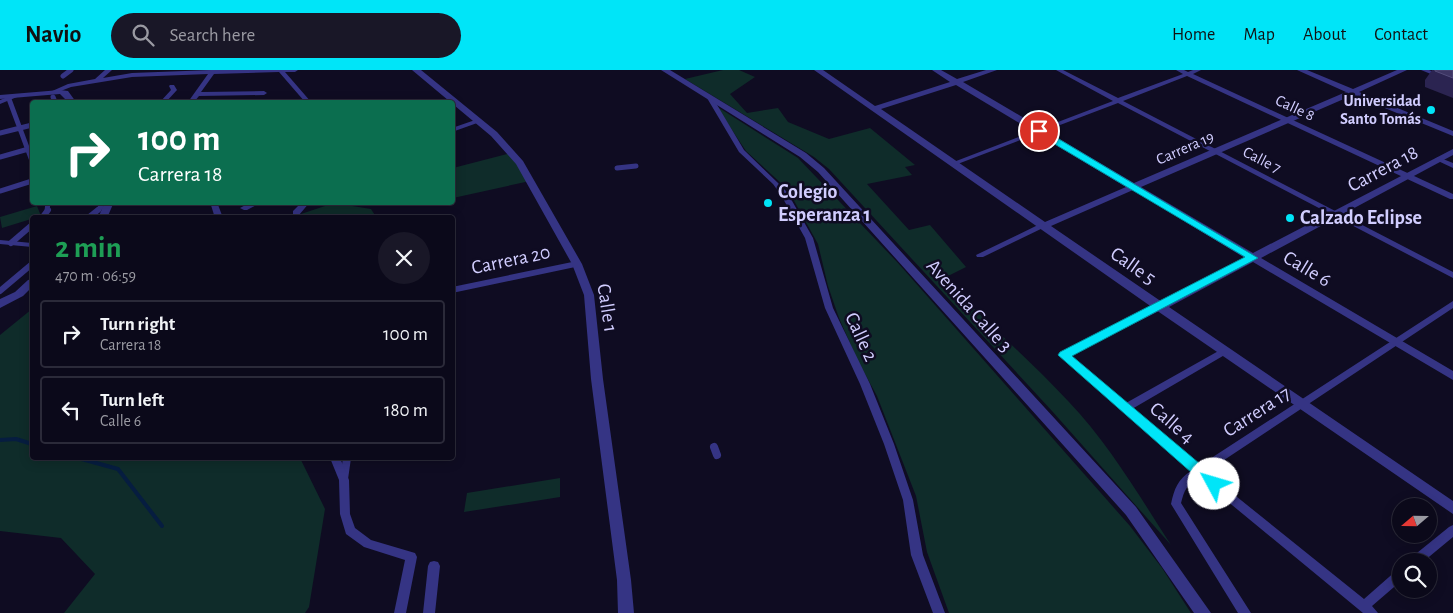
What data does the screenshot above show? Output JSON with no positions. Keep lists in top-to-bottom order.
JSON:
{
  "streets": {
    "street": [
      "Calle 8",
      "Carrera 19",
      "Calle 7",
      "Carrera 18",
      "Carrera 20",
      "Calle 5",
      "Calle 6",
      "Avenida Calle 3",
      "Calle 1",
      "Calle 2",
      "Carrera 17",
      "Calle 4"
    ]
  },
  "crossings": [
    ["Calle 8", "Carrera 19"],
    ["Calle 8", "Carrera 18"],
    ["Carrera 19", "Calle 7"],
    ["Carrera 19", "Calle 5"],
    ["Carrera 19", "Calle 6"],
    ["Calle 7", "Carrera 18"],
    ["Carrera 18", "Calle 5"],
    ["Carrera 18", "Calle 6"],
    ["Carrera 18", "Calle 4"],
    ["Carrera 20", "Calle 1"],
    ["Calle 5", "Carrera 17"],
    ["Calle 6", "Carrera 17"],
    ["Avenida Calle 3", "Calle 2"],
    ["Carrera 17", "Calle 4"]
  ],
  "places": ["Universidad Santo Tomás", "Colegio Esperanza 1", "Calzado Eclipse"],
  "north": "left",
  "page": {
    "header": "Navio",
    "search": "Search here",
    "nav": [
      "Home",
      "Map",
      "About",
      "Contact"
    ],
    "turn": ["100 m", "Carrera 18"],
    "heading": ["2 min", "470 m · 06:59"],
    "list": [
      {
        "name": "Turn right",
        "note": "Carrera 18",
        "value": "100 m"
      },
      {
        "name": "Turn left",
        "note": "Calle 6",
        "value": "180 m"
      }
    ]
  }
}
